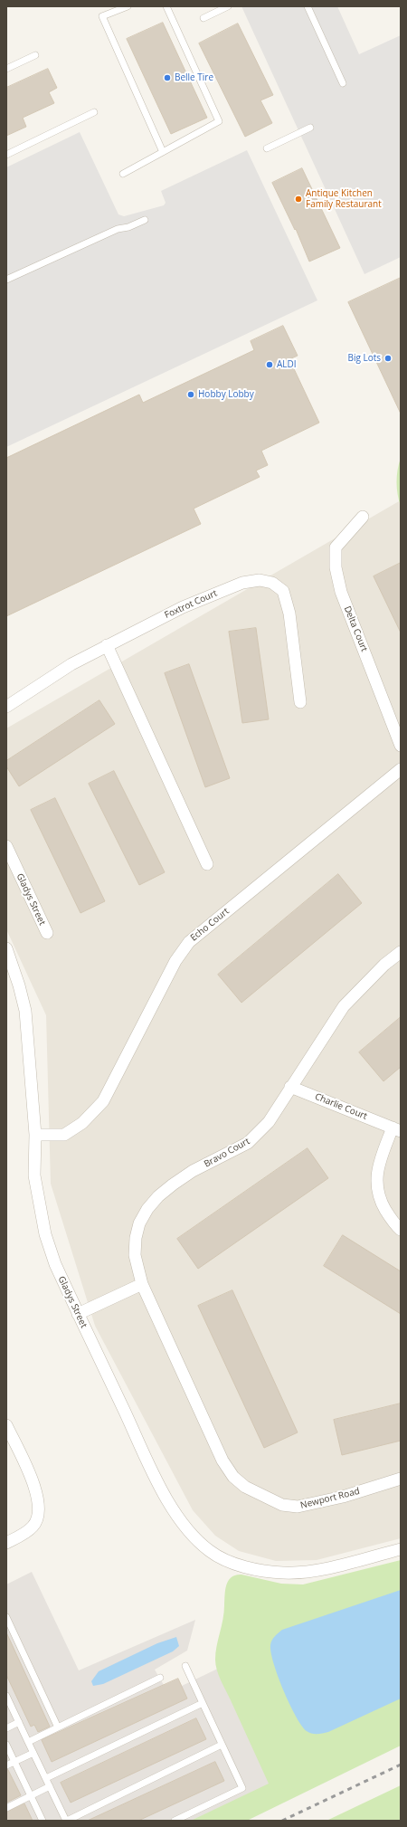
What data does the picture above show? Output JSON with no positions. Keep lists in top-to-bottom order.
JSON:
{
  "streets": {
    "street": [
      "Foxtrot Court",
      "Delta Court",
      "Gladys Street",
      "Echo Court",
      "Charlie Court",
      "Bravo Court",
      "Newport Road"
    ]
  },
  "crossings": [
    ["Gladys Street", "Echo Court"],
    ["Charlie Court", "Bravo Court"],
    ["Bravo Court", "Newport Road"]
  ],
  "places": [
    "Belle Tire",
    "Antique Kitchen Family Restaurant",
    "Big Lots",
    "ALDI",
    "Hobby Lobby"
  ]
}
